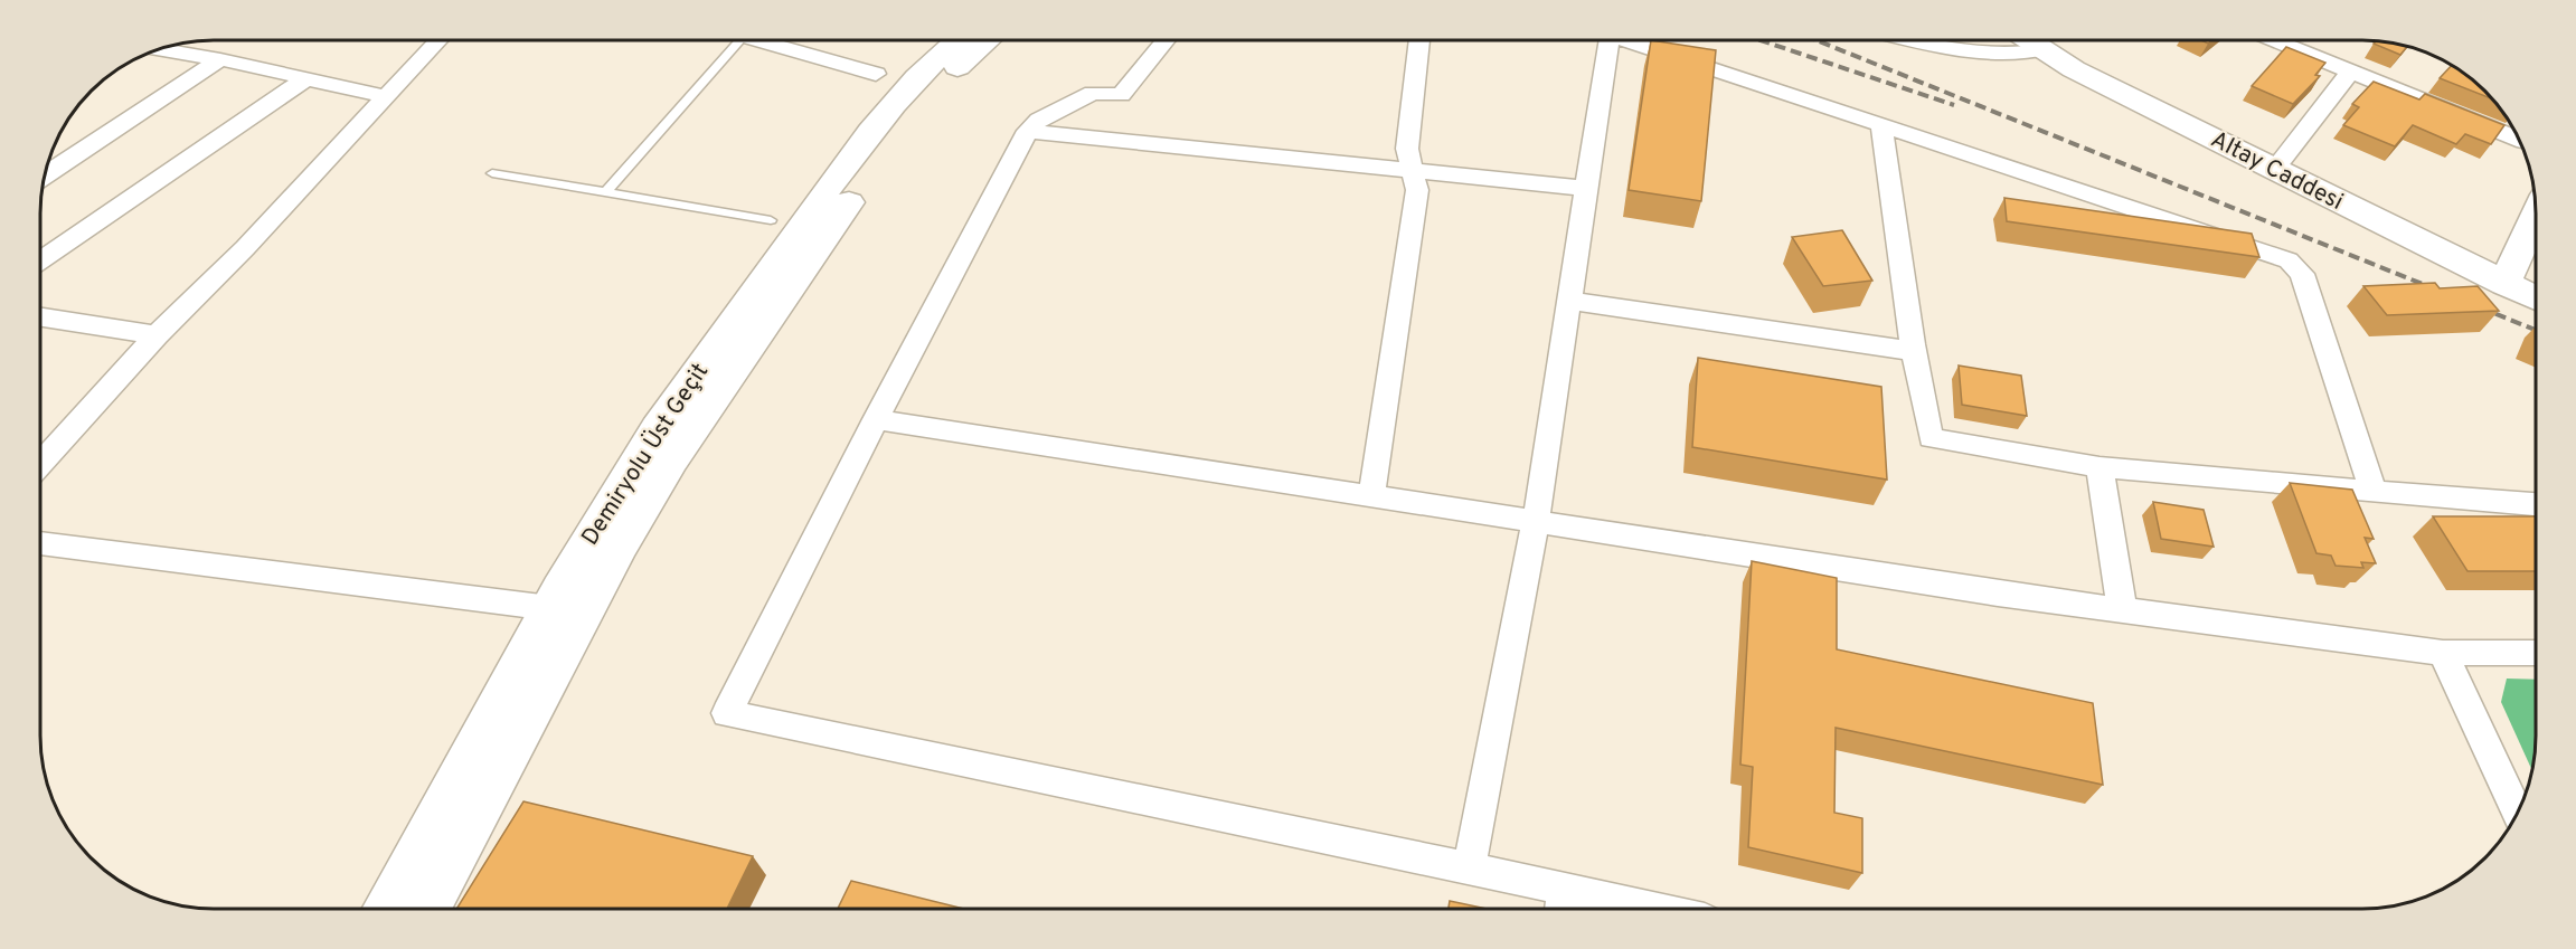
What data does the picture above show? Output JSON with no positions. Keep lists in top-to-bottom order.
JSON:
{
  "streets": {
    "main road": ["Altay Caddesi", "Demiryolu Üst Geçit"]
  }
}
